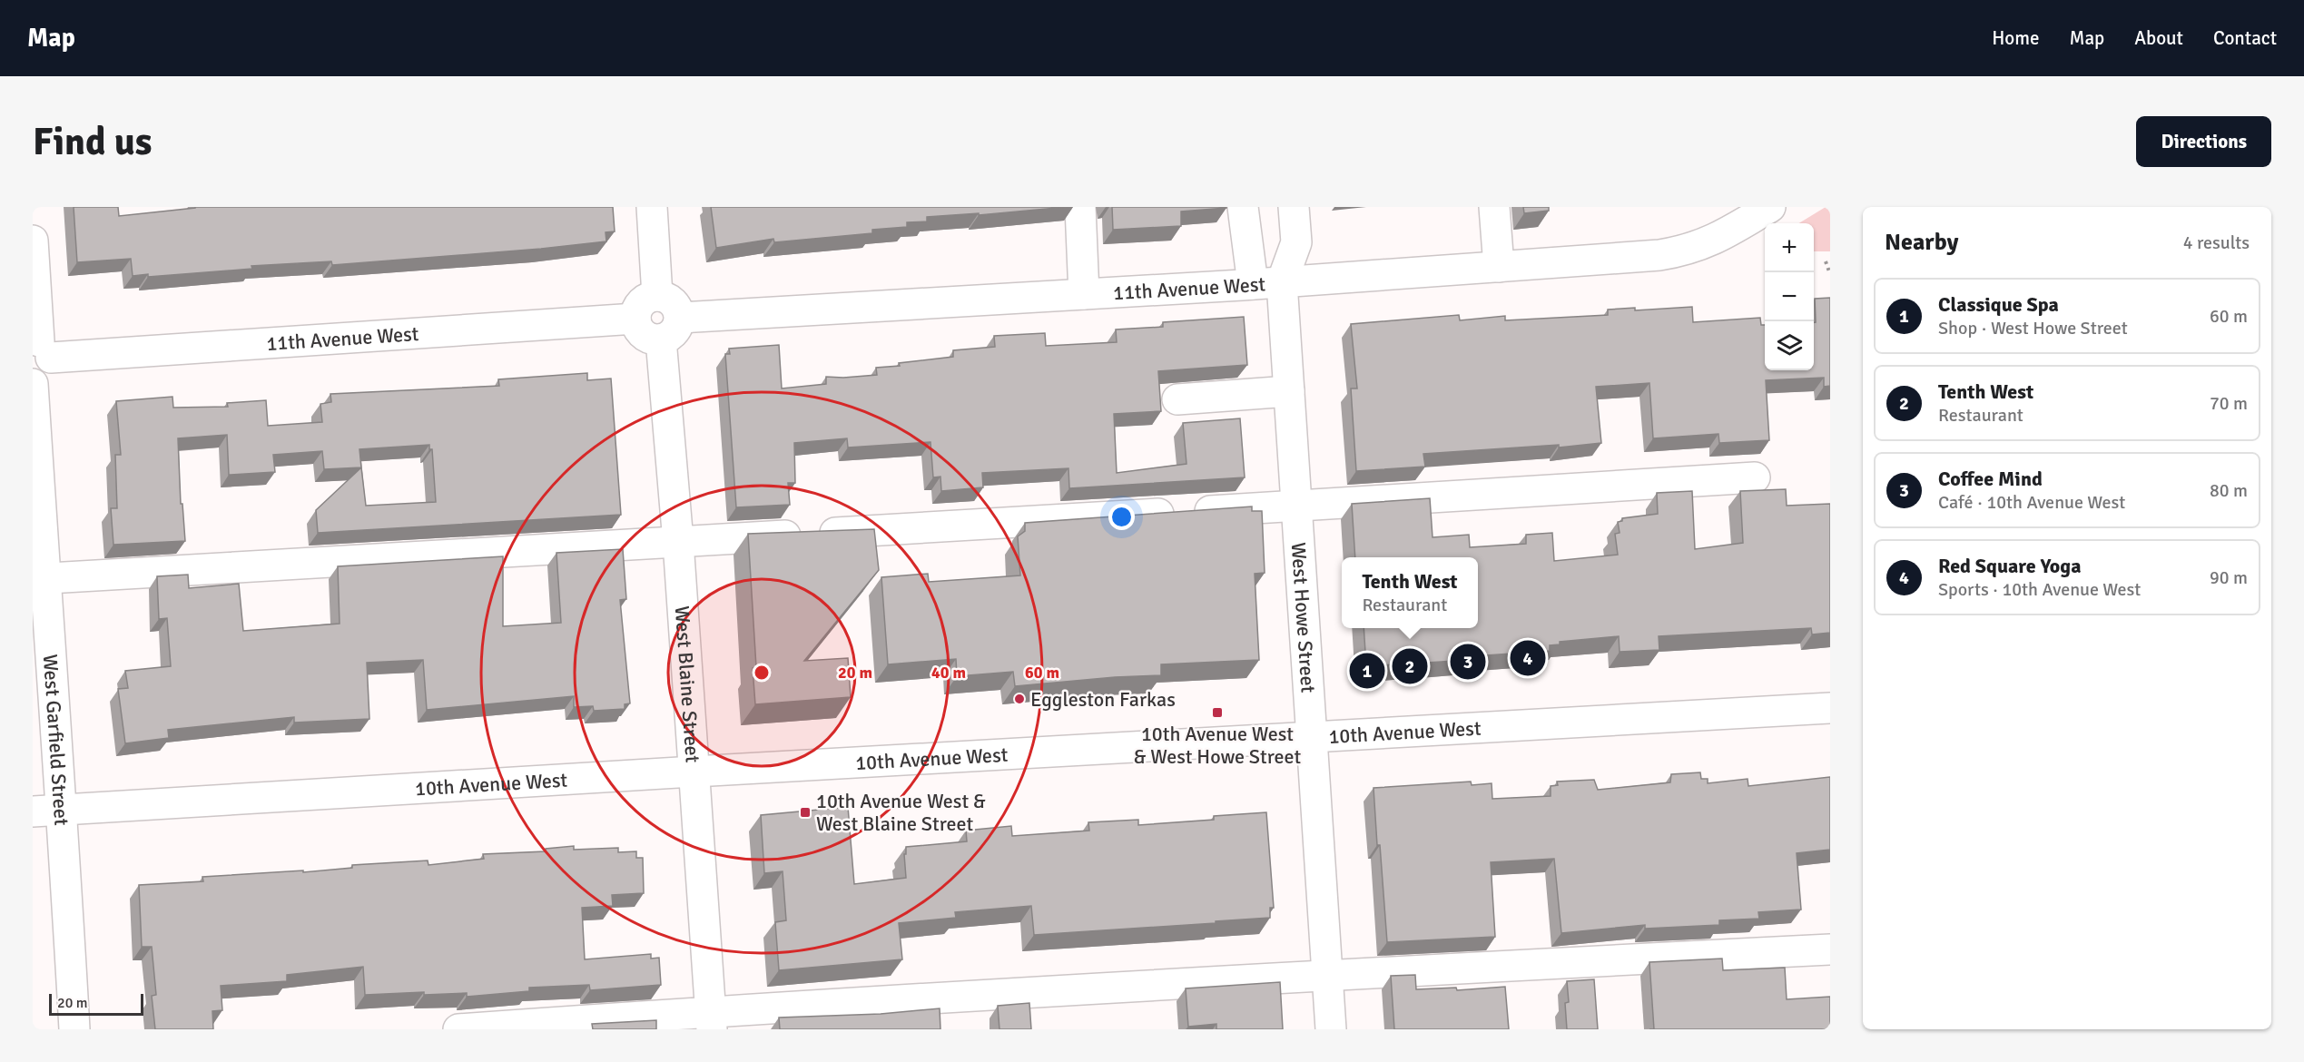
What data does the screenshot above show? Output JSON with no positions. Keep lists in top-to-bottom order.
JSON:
{
  "streets": {
    "street": [
      "11th Avenue West",
      "West Howe Street",
      "West Blaine Street",
      "10th Avenue West",
      "West Garfield Street"
    ]
  },
  "crossings": [
    ["11th Avenue West", "West Howe Street"],
    ["11th Avenue West", "West Blaine Street"],
    ["West Howe Street", "10th Avenue West"],
    ["West Blaine Street", "10th Avenue West"],
    ["10th Avenue West", "West Garfield Street"]
  ],
  "places": {
    "other": ["Eggleston Farkas"],
    "transit": ["10th Avenue West & West Howe Street", "10th Avenue West & West Blaine Street"]
  },
  "scale_bar": "20 m",
  "page": {
    "header": "Map",
    "nav": [
      "Home",
      "Map",
      "About",
      "Contact"
    ],
    "buttons": "Directions",
    "title": "Find us",
    "heading": ["Nearby", "4 results"],
    "map_buttons": ["+", "−"],
    "list": [
      {
        "mark": "1",
        "name": "Classique Spa",
        "note": "Shop · West Howe Street",
        "value": "60 m"
      },
      {
        "mark": "2",
        "name": "Tenth West",
        "note": "Restaurant",
        "value": "70 m"
      },
      {
        "mark": "3",
        "name": "Coffee Mind",
        "note": "Café · 10th Avenue West",
        "value": "80 m"
      },
      {
        "mark": "4",
        "name": "Red Square Yoga",
        "note": "Sports · 10th Avenue West",
        "value": "90 m"
      }
    ],
    "popup": ["Tenth West", "Restaurant"],
    "pins": [
      "4",
      "3",
      "2",
      "1"
    ],
    "scale": "20 m"
  },
  "rings": ["20 m", "40 m", "60 m"]
}
